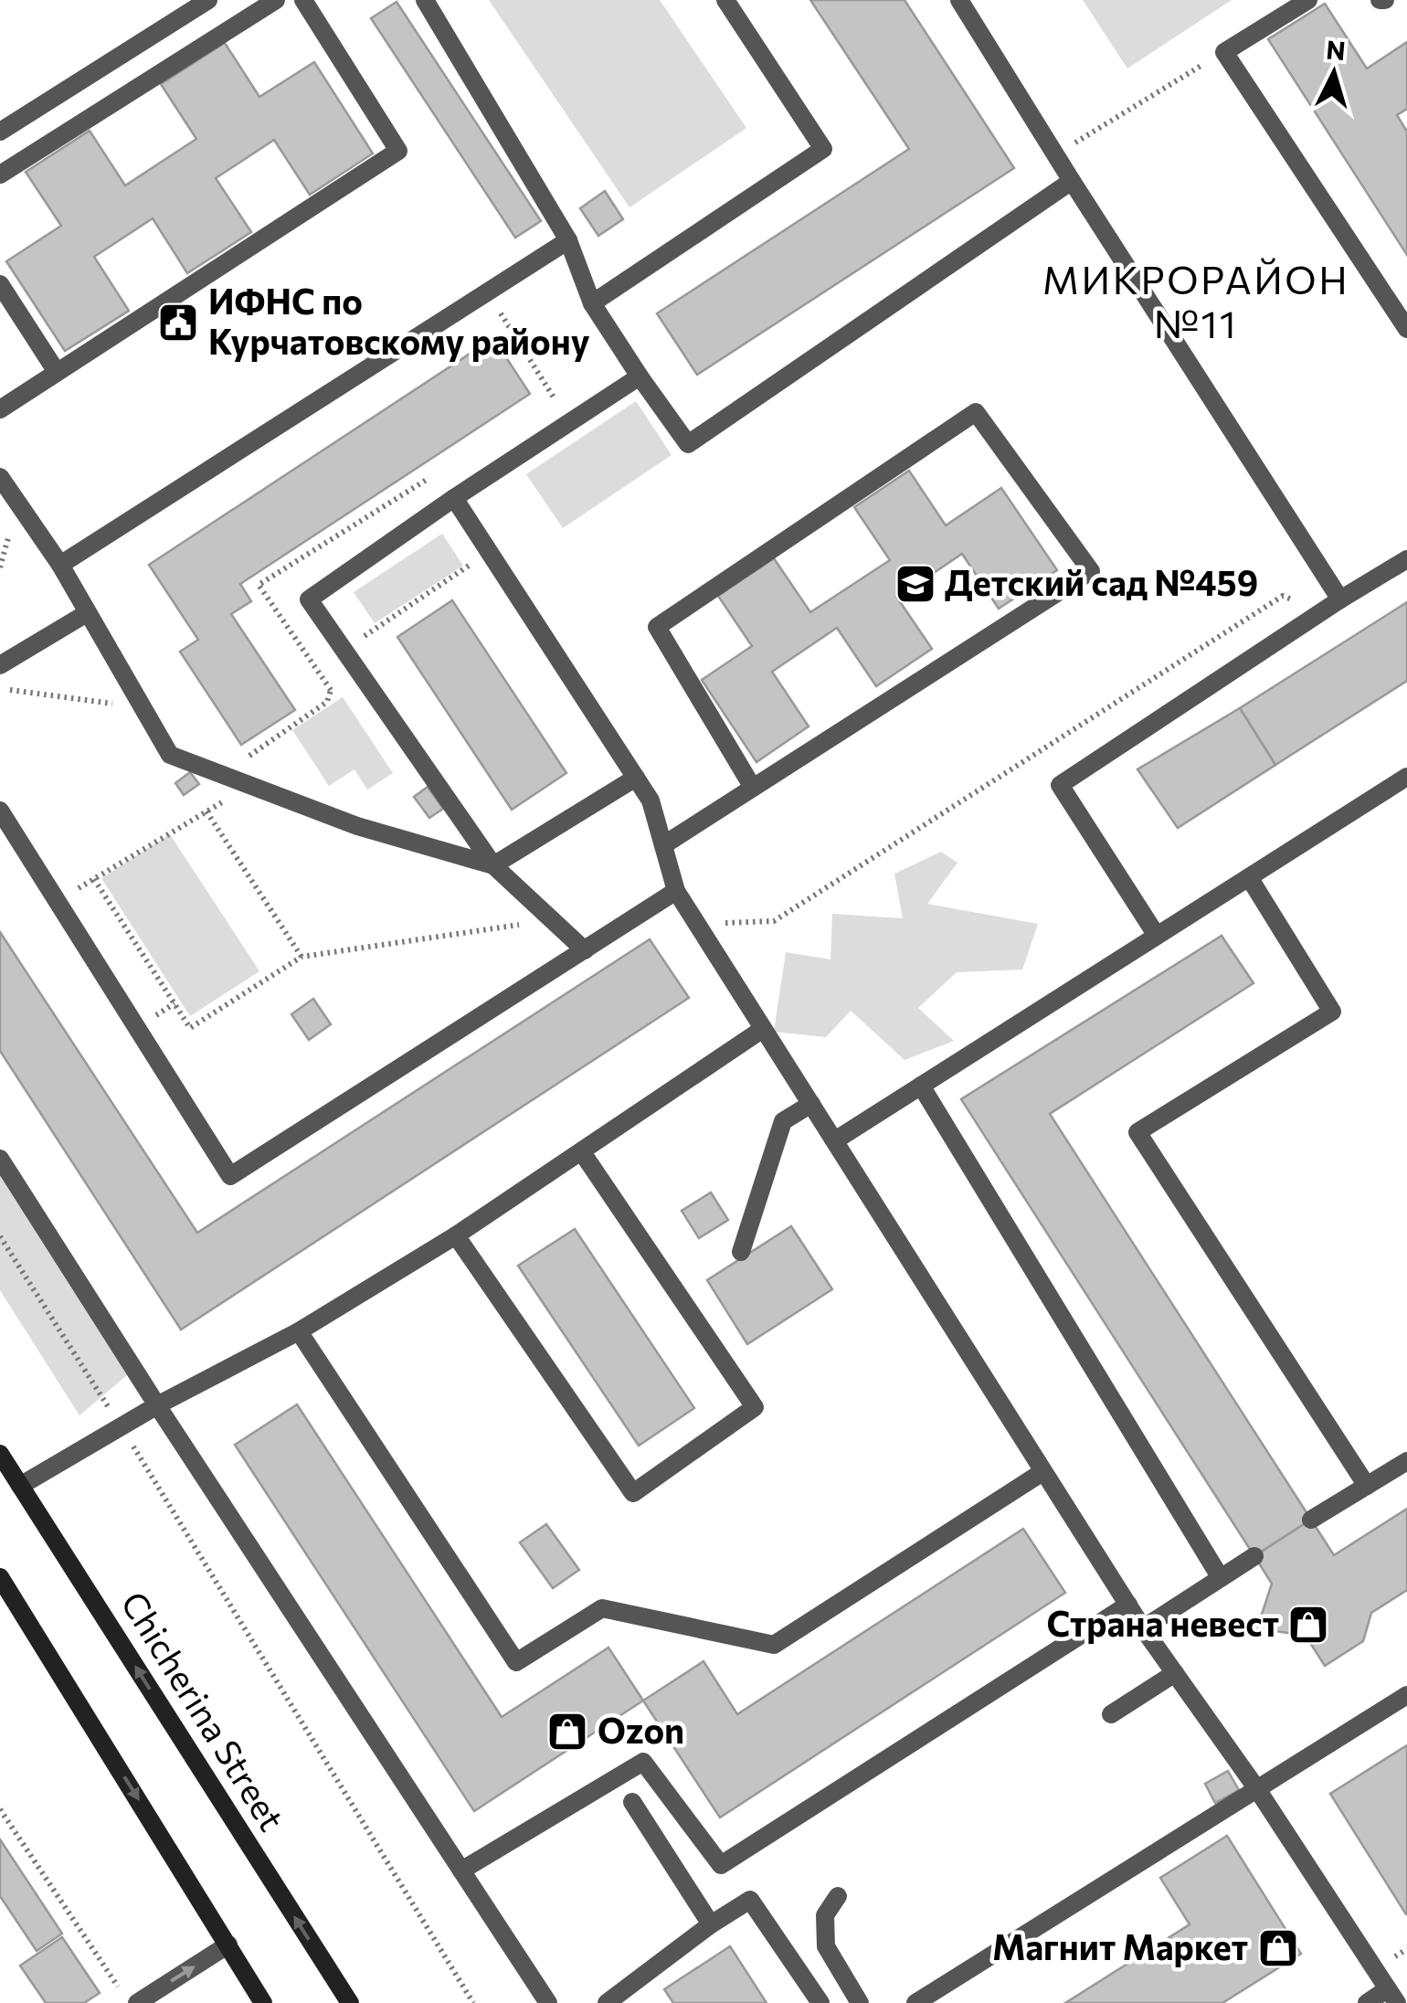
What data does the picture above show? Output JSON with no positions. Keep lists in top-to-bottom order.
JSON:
{
  "streets": {
    "main road": ["Chicherina Street"]
  },
  "districts": ["МИКРОРАЙОН №11"],
  "places": {
    "public building": ["ИФНС по Курчатовскому району"],
    "school or university": ["Детский сад №459"],
    "shop": ["Страна невест", "Ozon", "Магнит Маркет"]
  },
  "north": "top"
}
